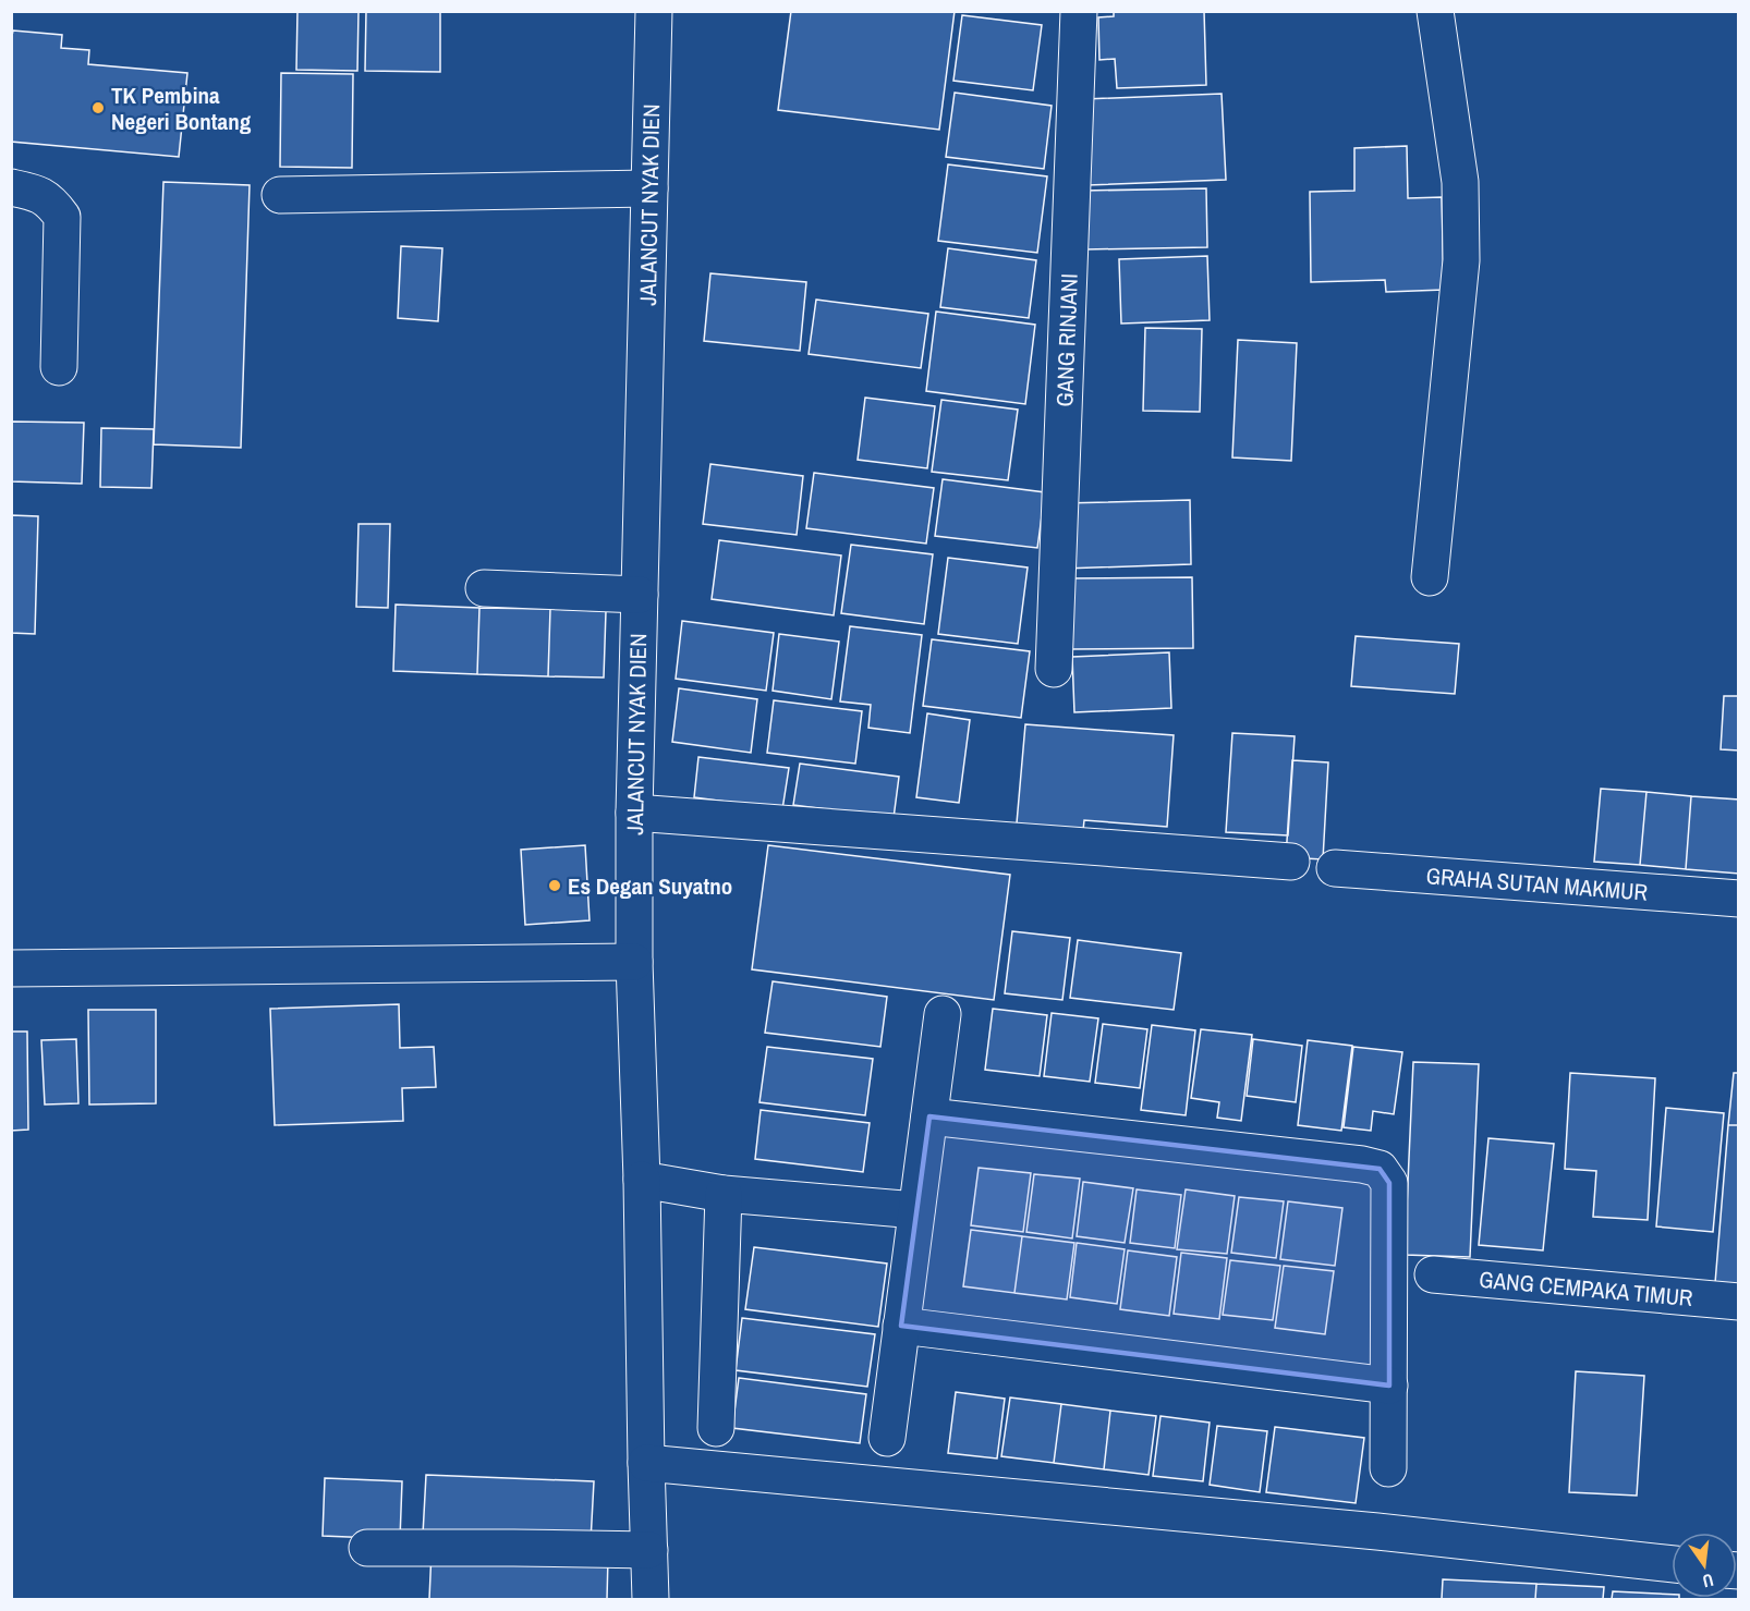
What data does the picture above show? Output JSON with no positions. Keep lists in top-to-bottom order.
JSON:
{
  "streets": {
    "street": [
      "JALANCUT NYAK DIEN",
      "GANG RINJANI",
      "GRAHA SUTAN MAKMUR",
      "GANG CEMPAKA TIMUR"
    ]
  },
  "places": ["TK Pembina Negeri Bontang", "Es Degan Suyatno"],
  "north": "bottom"
}
